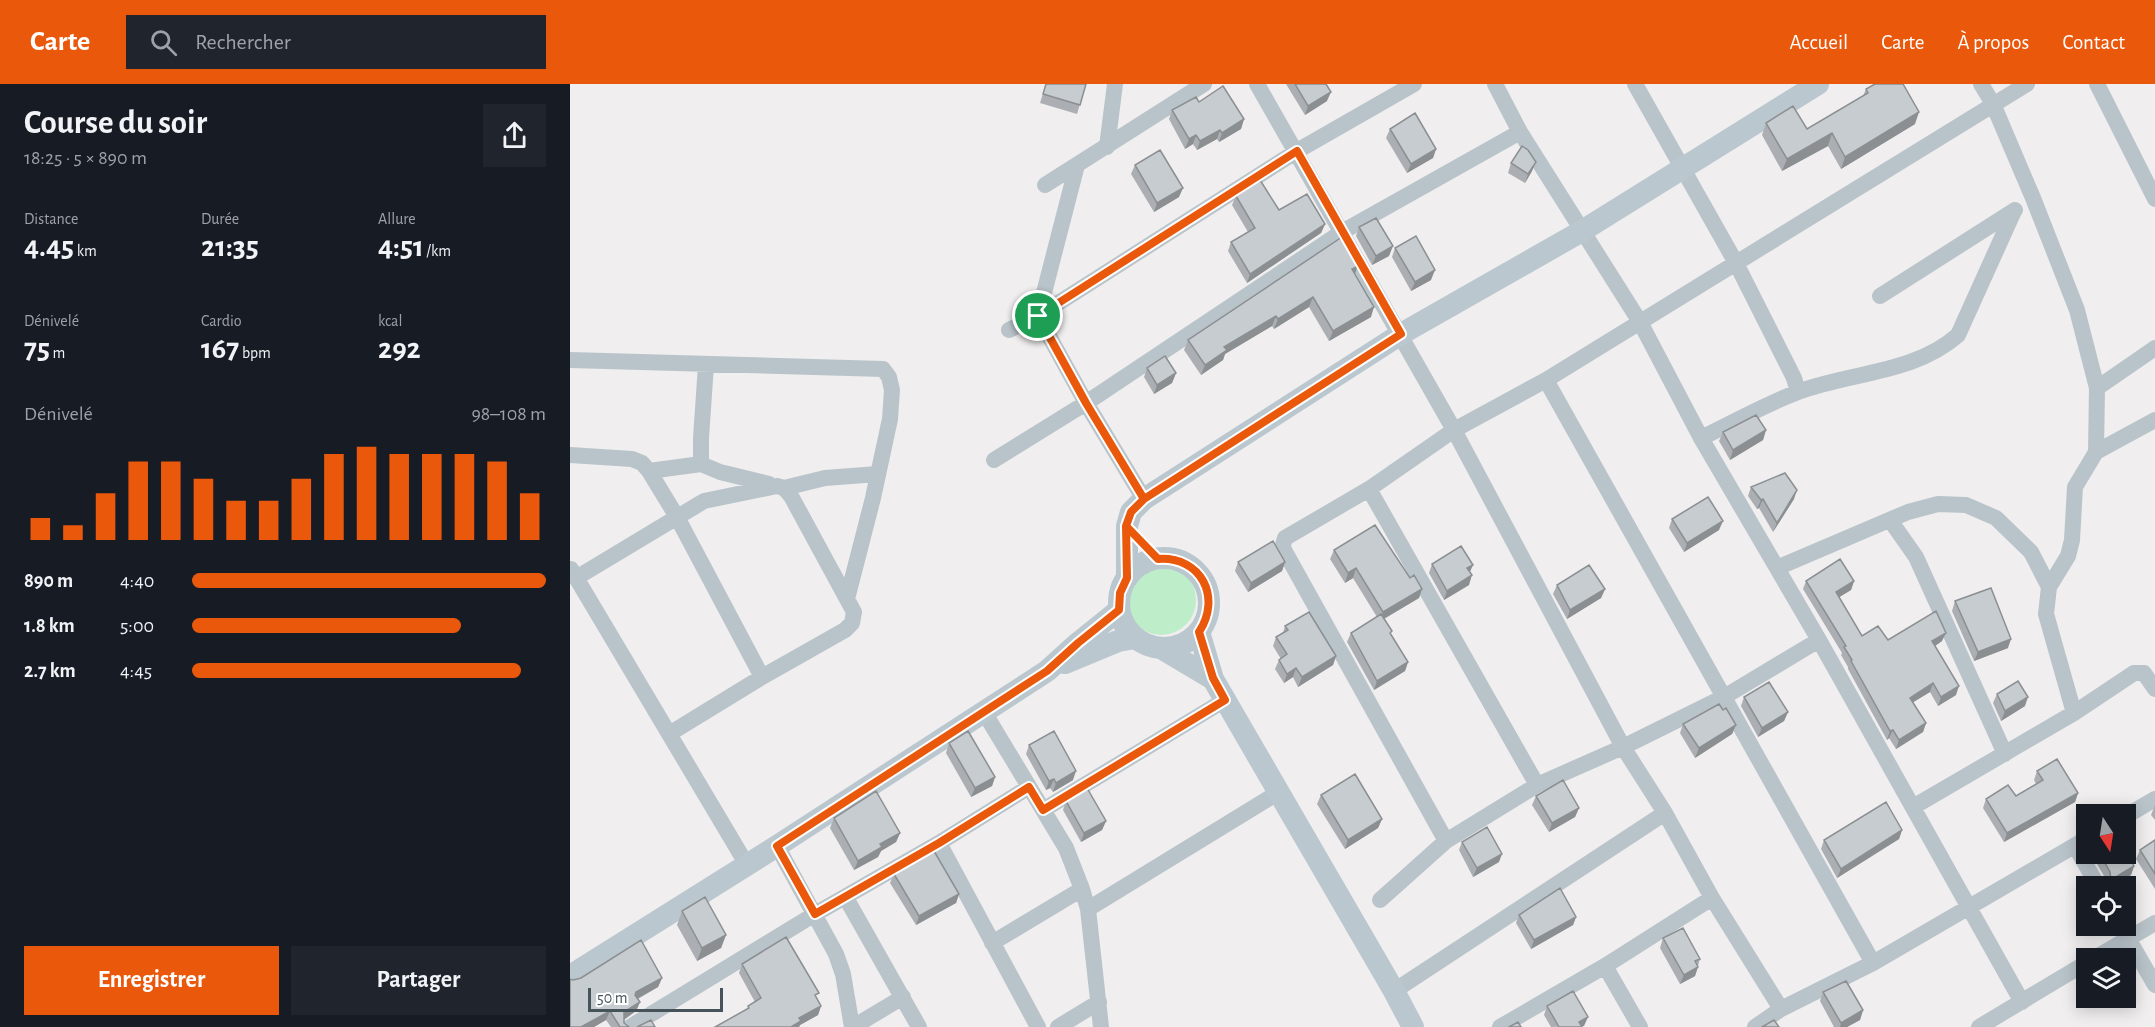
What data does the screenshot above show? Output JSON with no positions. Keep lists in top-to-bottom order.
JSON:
{
  "scale_bar": "50 m",
  "north": "bottom",
  "page": {
    "header": "Carte",
    "search": "Rechercher",
    "nav": [
      "Accueil",
      "Carte",
      "À propos",
      "Contact"
    ],
    "heading": ["Course du soir", "18:25 · 5 × 890 m"],
    "stats": [
      ["Distance", "4.45 km"],
      ["Durée", "21:35"],
      ["Allure", "4:51 /km"],
      ["Dénivelé", "75 m"],
      ["Cardio", "167 bpm"],
      ["kcal", "292"]
    ],
    "chart": ["Dénivelé", "98–108 m"],
    "list": [
      {
        "name": "890 m",
        "note": "4:40"
      },
      {
        "name": "1.8 km",
        "note": "5:00"
      },
      {
        "name": "2.7 km",
        "note": "4:45"
      }
    ],
    "buttons": ["Enregistrer", "Partager"],
    "scale": "50 m"
  }
}
